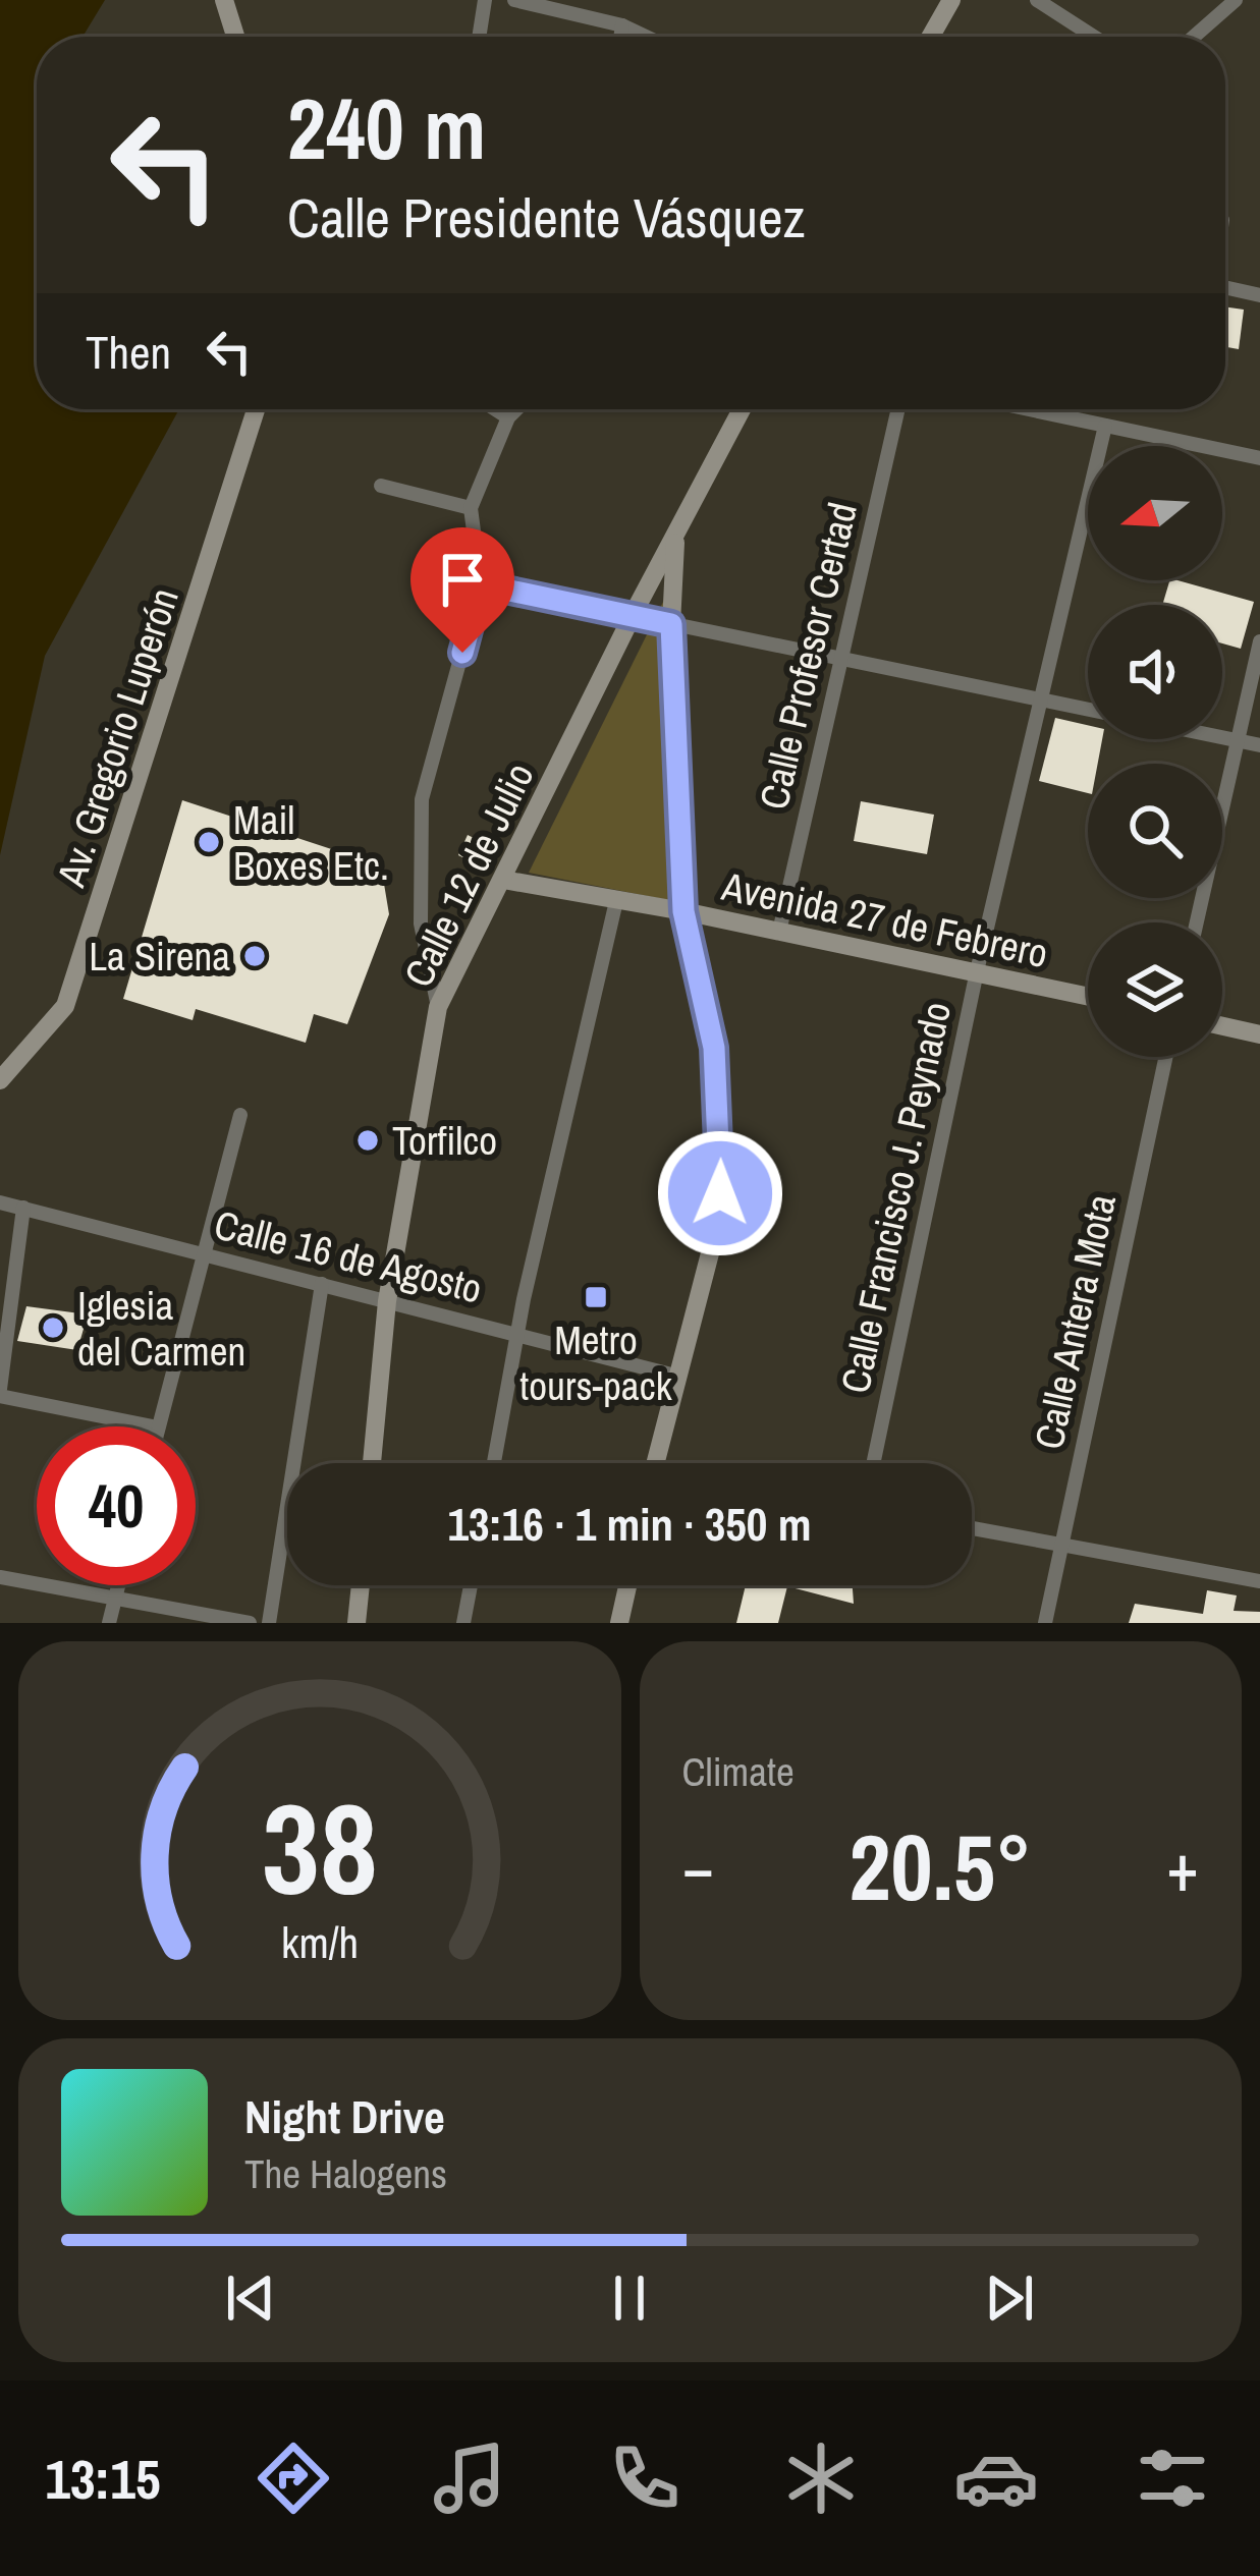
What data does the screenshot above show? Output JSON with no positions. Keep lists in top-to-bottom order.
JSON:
{
  "streets": {
    "street": [
      "Calle Profesor Certad",
      "Av. Gregorio Luperón",
      "Calle 12 de Julio",
      "Avenida 27 de Febrero",
      "Calle Francisco J. Peynado",
      "Calle 16 de Agosto",
      "Calle Antera Mota"
    ]
  },
  "crossings": [
    ["Calle Profesor Certad", "Avenida 27 de Febrero"],
    ["Calle 12 de Julio", "Avenida 27 de Febrero"],
    ["Calle 12 de Julio", "Calle 16 de Agosto"],
    ["Avenida 27 de Febrero", "Calle Francisco J. Peynado"]
  ],
  "places": {
    "other": [
      "Mail Boxes Etc.",
      "La Sirena",
      "Torfilco",
      "Iglesia del Carmen"
    ],
    "transit": ["Metro tours-pack"]
  },
  "north": "left",
  "page": {
    "turn": ["240 m", "Calle Presidente Vásquez"],
    "then": "Then",
    "limit": "40",
    "trip": "13:16 · 1 min · 350 m",
    "tile": "Climate",
    "heat": ["−", "20.5°", "+"],
    "song": ["Night Drive", "The Halogens"],
    "tabs": "13:15",
    "gauge": ["38", "km/h"]
  }
}
